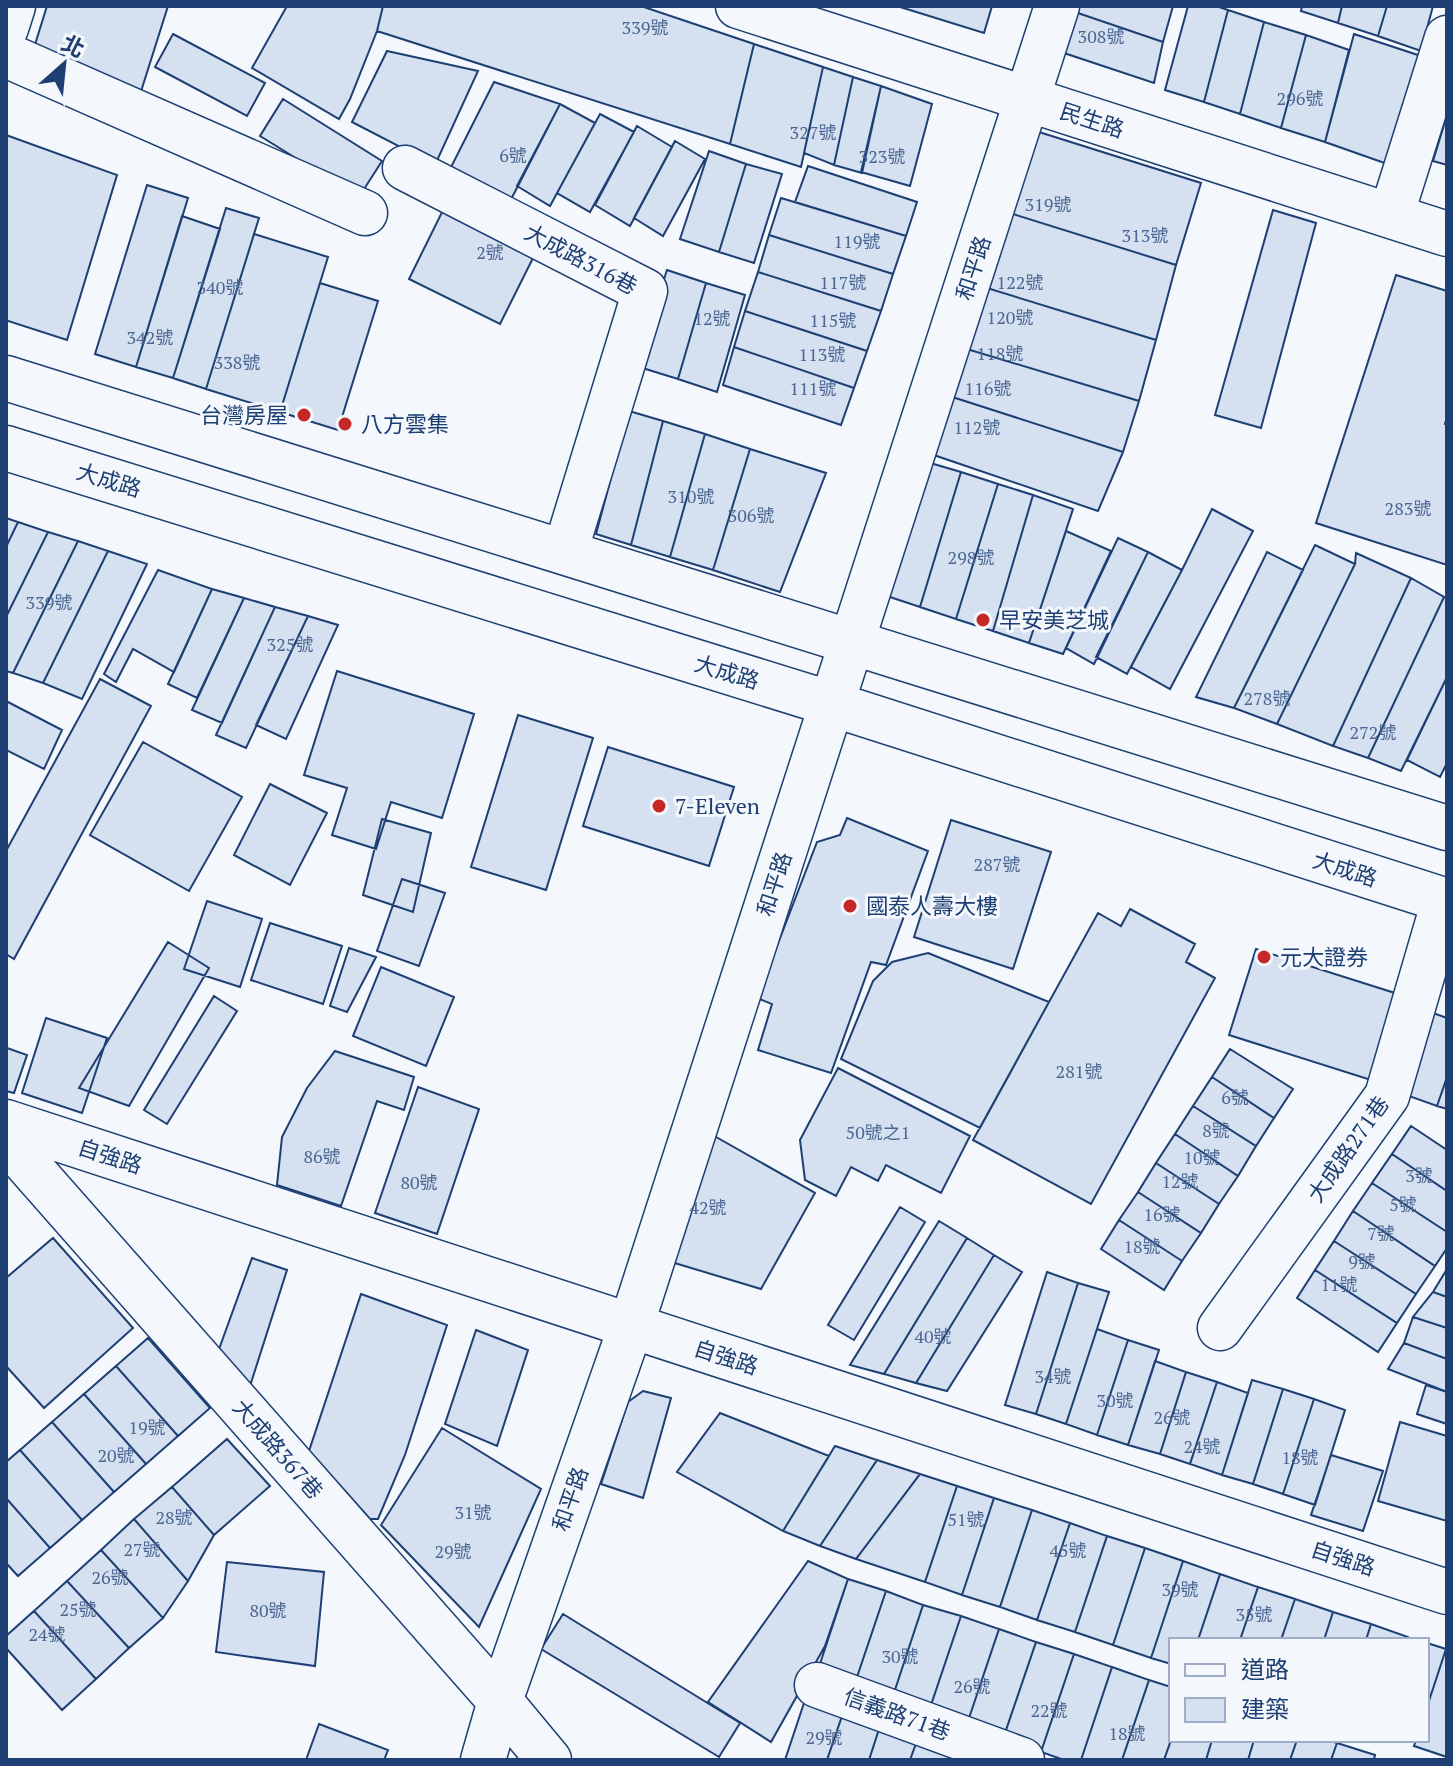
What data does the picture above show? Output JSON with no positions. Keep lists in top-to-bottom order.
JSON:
{
  "streets": {
    "street": [
      "民生路",
      "大成路316巷",
      "和平路",
      "大成路",
      "大成路271巷",
      "自強路",
      "大成路367巷",
      "信義路71巷"
    ]
  },
  "crossings": [
    ["民生路", "和平路"],
    ["和平路", "大成路"],
    ["和平路", "自強路"],
    ["和平路", "大成路367巷"],
    ["大成路", "大成路271巷"]
  ],
  "places": [
    "台灣房屋",
    "八方雲集",
    "早安美芝城",
    "7-Eleven",
    "國泰人壽大樓",
    "元大證券"
  ],
  "house_numbers": [
    "339號",
    "308號",
    "296號",
    "327號",
    "6號",
    "323號",
    "319號",
    "313號",
    "119號",
    "2號",
    "117號",
    "122號",
    "340號",
    "120號",
    "12號",
    "115號",
    "342號",
    "118號",
    "113號",
    "338號",
    "111號",
    "116號",
    "112號",
    "310號",
    "283號",
    "306號",
    "298號",
    "339號",
    "325號",
    "278號",
    "272號",
    "287號",
    "281號",
    "6號",
    "8號",
    "50號之1",
    "86號",
    "10號",
    "3號",
    "12號",
    "80號",
    "5號",
    "42號",
    "16號",
    "7號",
    "18號",
    "9號",
    "11號",
    "40號",
    "34號",
    "30號",
    "26號",
    "19號",
    "24號",
    "20號",
    "18號",
    "31號",
    "28號",
    "51號",
    "27號",
    "45號",
    "29號",
    "26號",
    "39號",
    "25號",
    "80號",
    "35號",
    "24號",
    "30號",
    "26號",
    "22號",
    "18號",
    "29號"
  ],
  "legend": ["道路", "建築"],
  "north": "top right"
}
